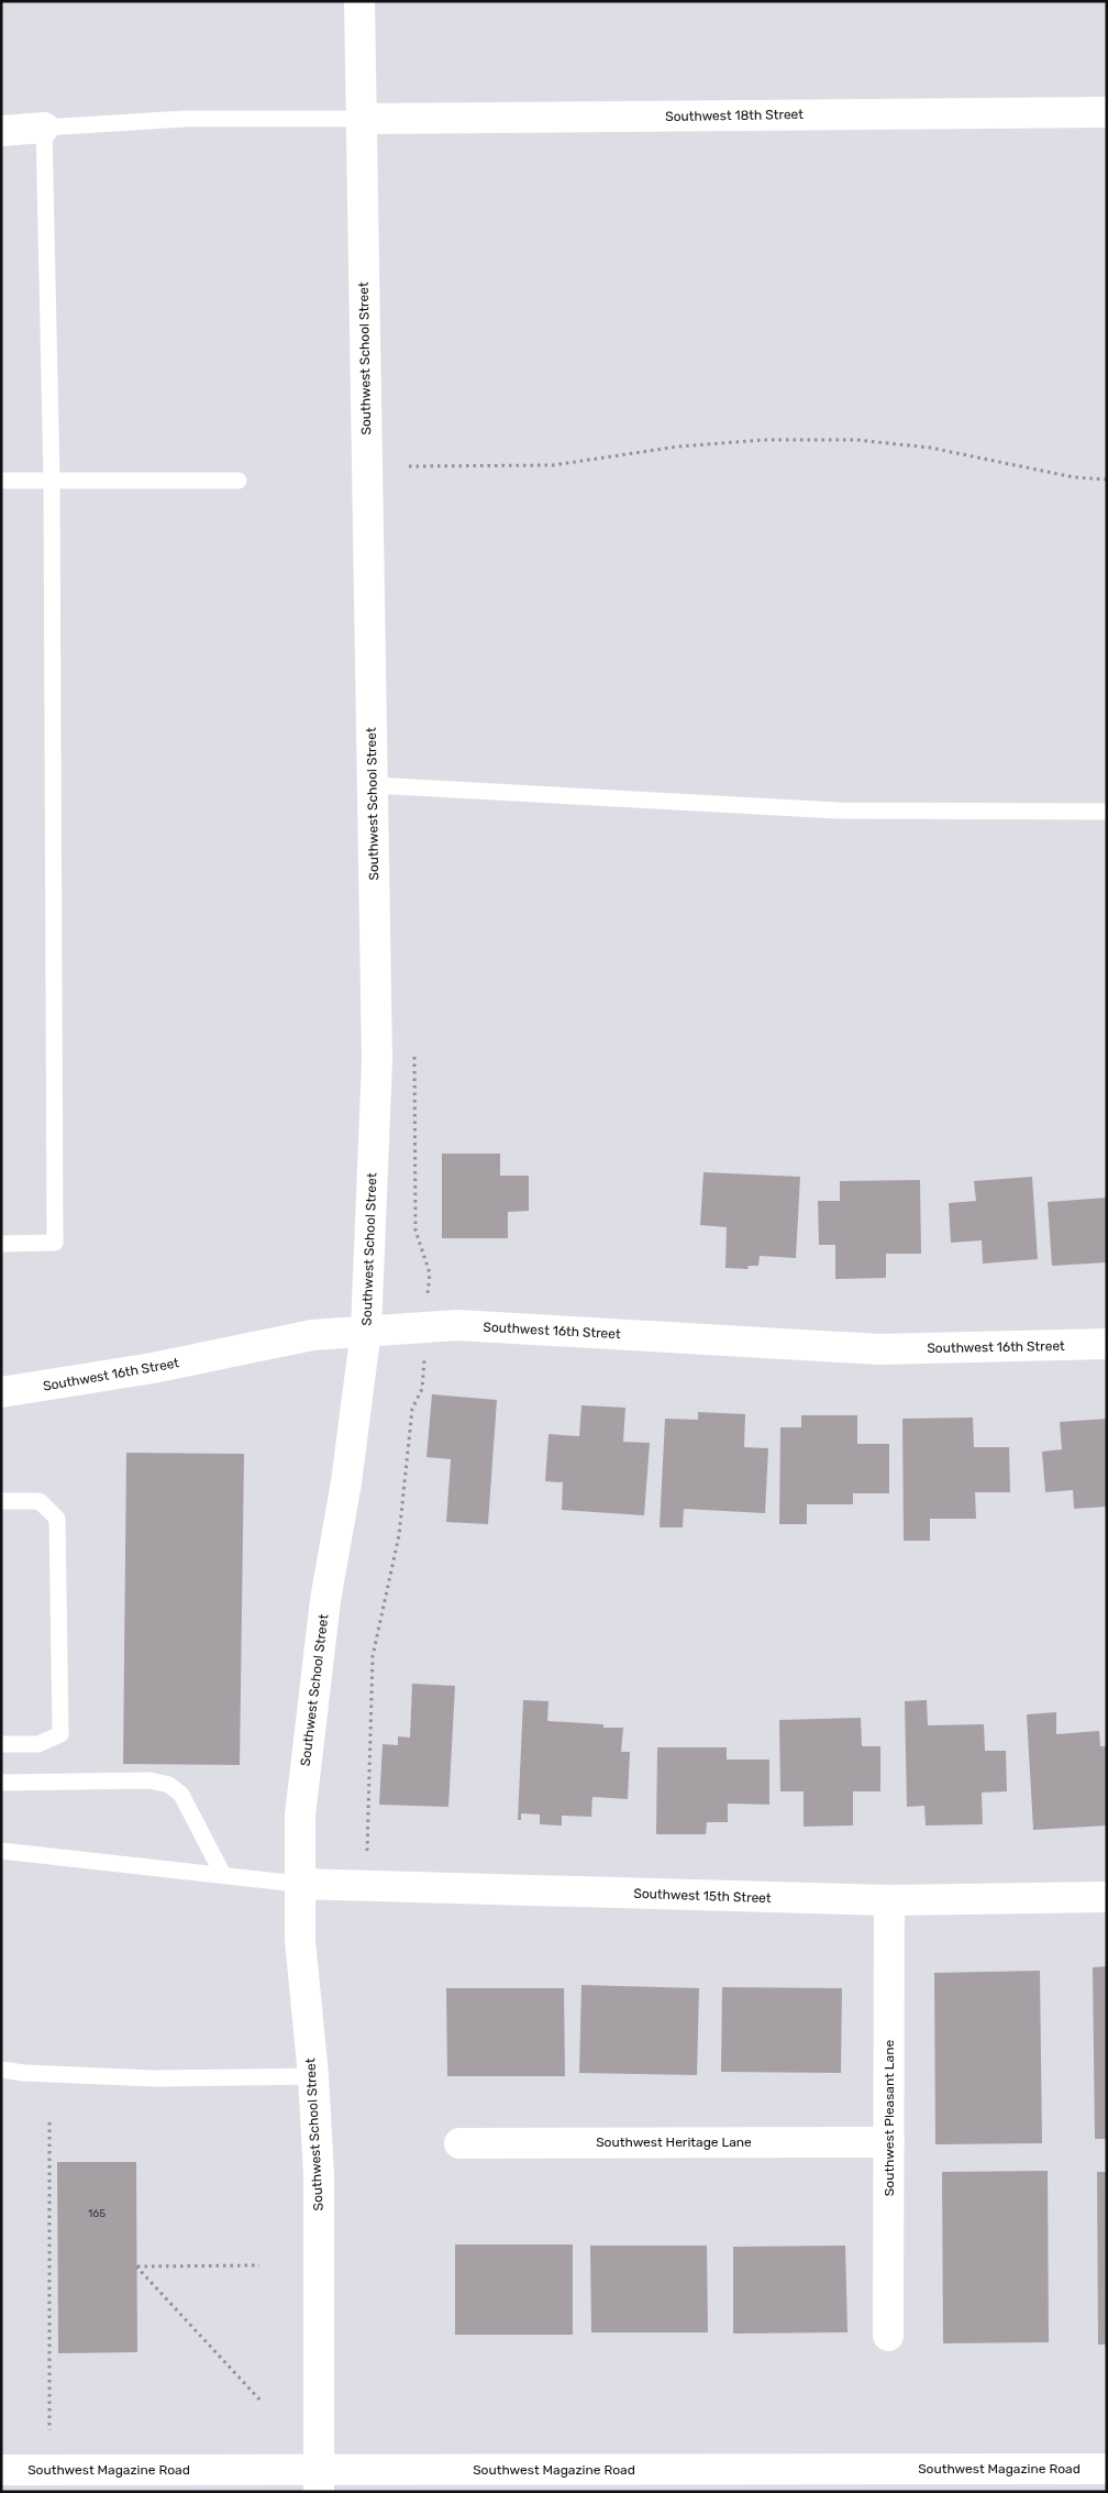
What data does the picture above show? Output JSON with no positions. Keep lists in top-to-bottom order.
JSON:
{
  "streets": {
    "street": [
      "Southwest 18th Street",
      "Southwest School Street",
      "Southwest 16th Street",
      "Southwest 15th Street",
      "Southwest Pleasant Lane",
      "Southwest Heritage Lane",
      "Southwest Magazine Road"
    ]
  },
  "crossings": [
    ["Southwest 18th Street", "Southwest School Street"],
    ["Southwest School Street", "Southwest 16th Street"],
    ["Southwest School Street", "Southwest 15th Street"],
    ["Southwest School Street", "Southwest Magazine Road"],
    ["Southwest 15th Street", "Southwest Pleasant Lane"],
    ["Southwest Pleasant Lane", "Southwest Heritage Lane"]
  ],
  "house_numbers": ["165"]
}
